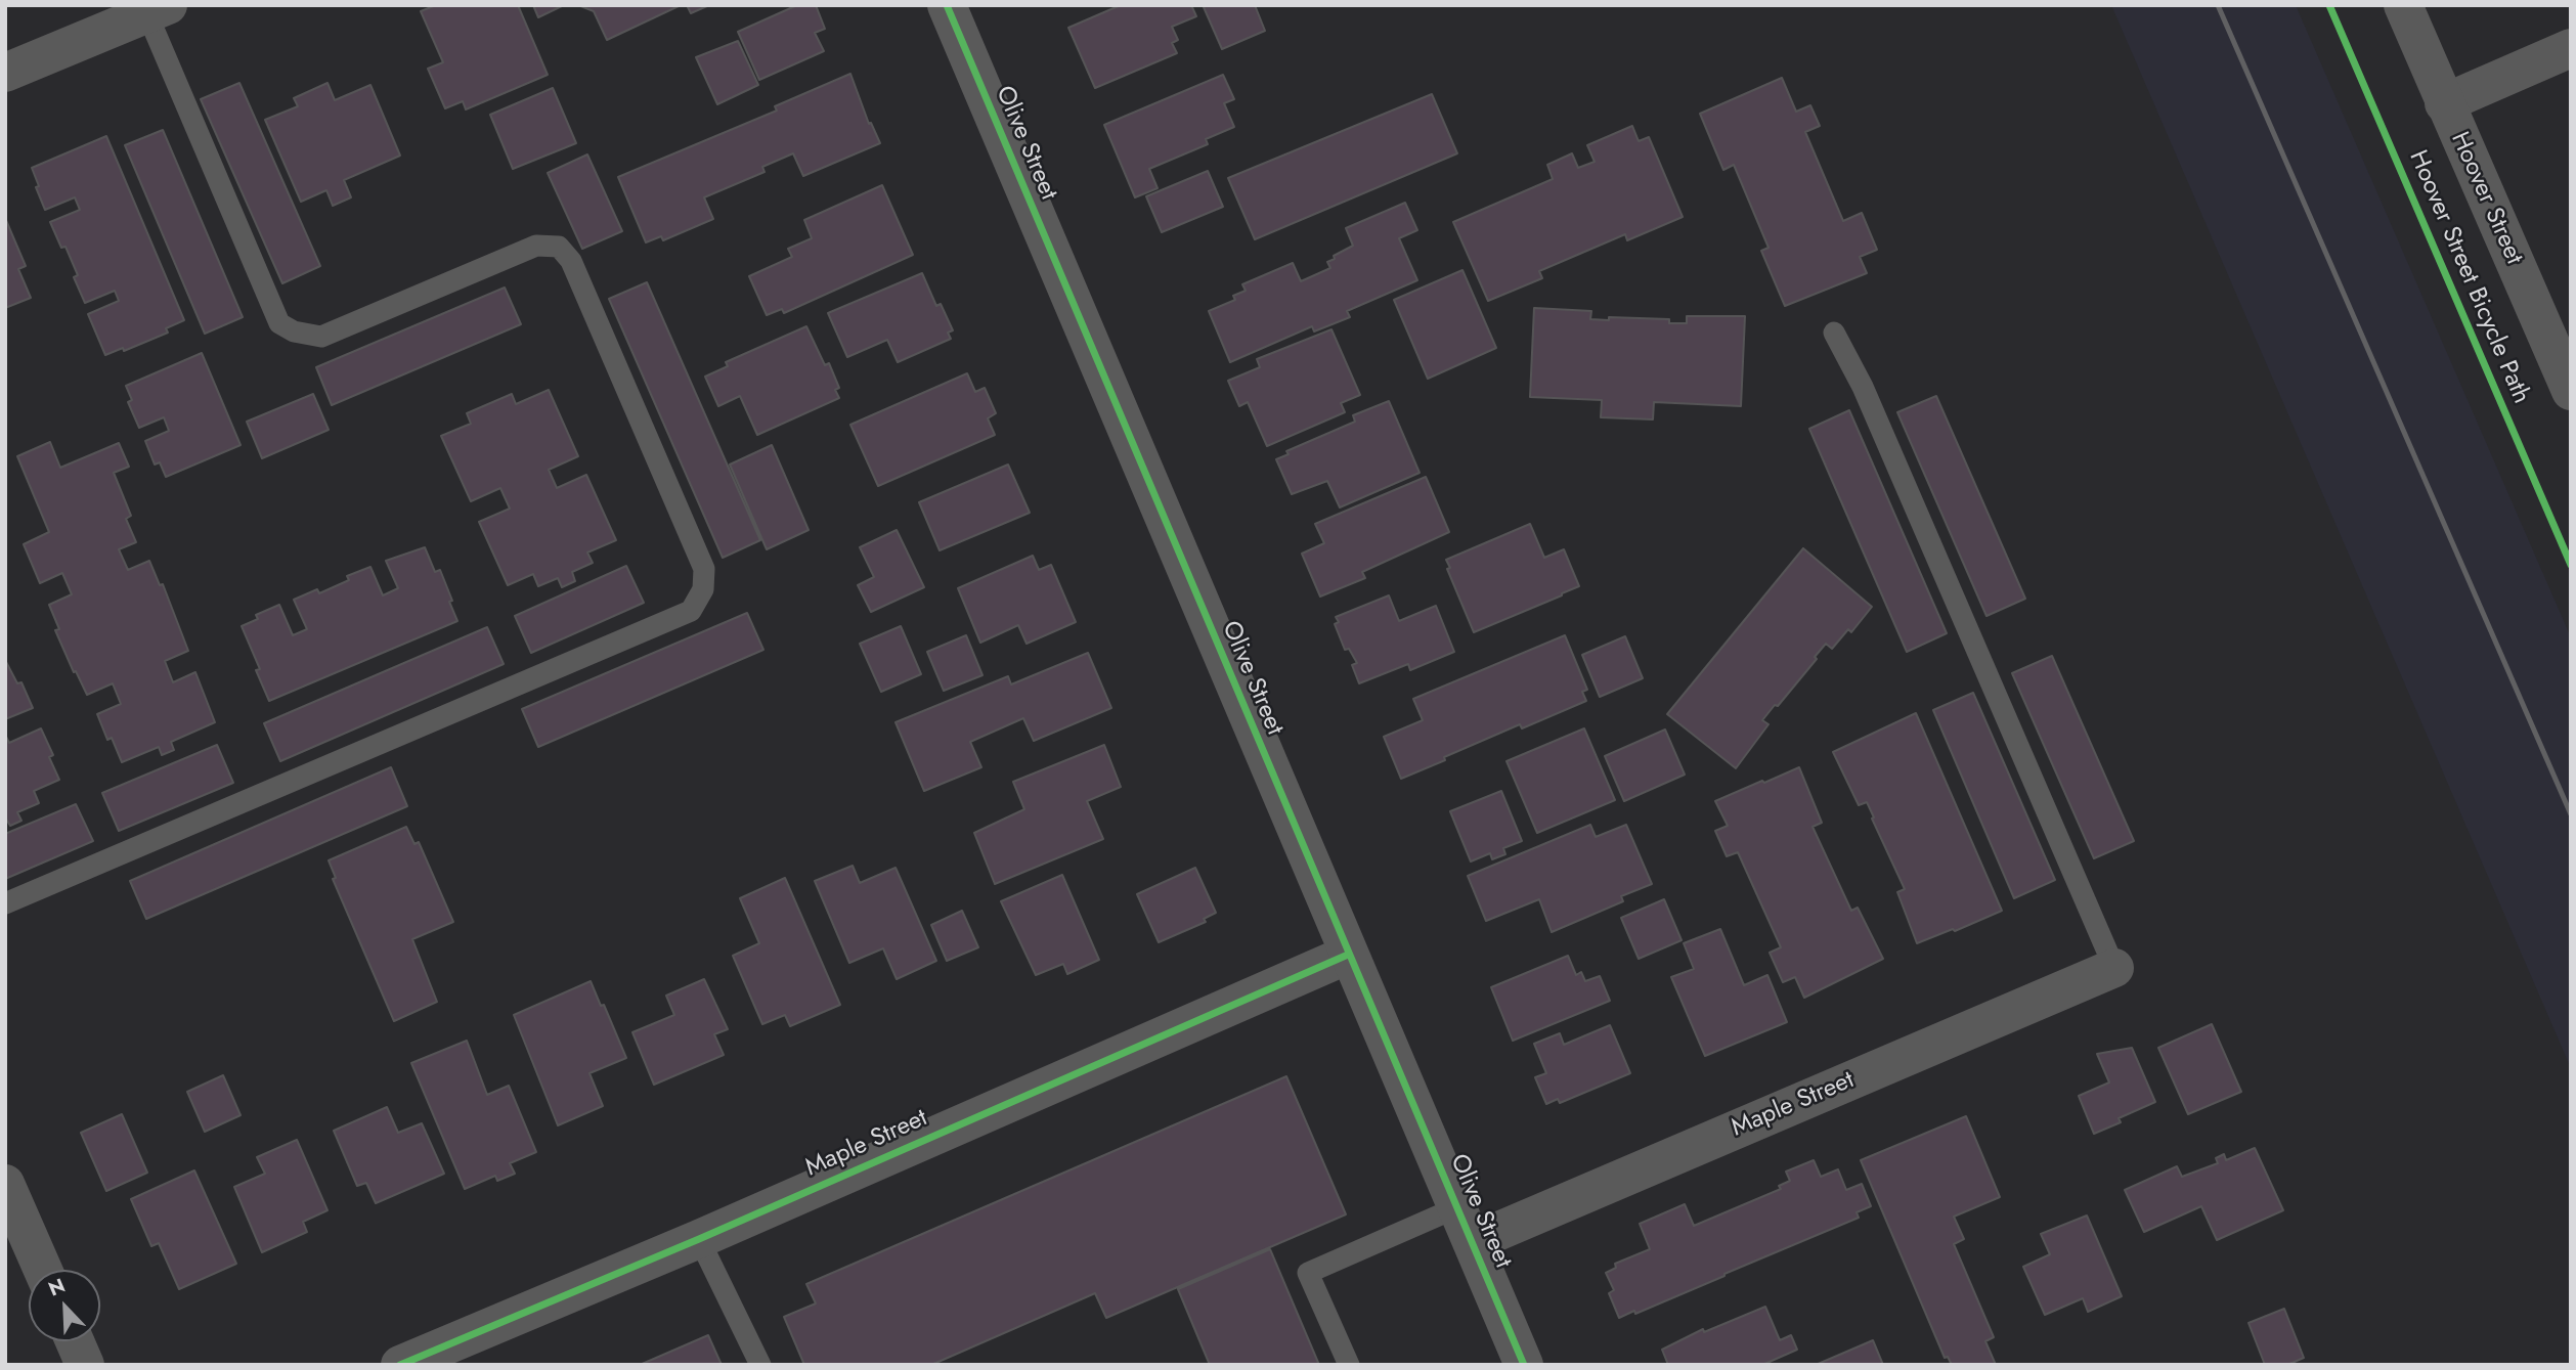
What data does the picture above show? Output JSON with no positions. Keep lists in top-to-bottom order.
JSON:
{
  "streets": {
    "street": ["Olive Street", "Hoover Street", "Maple Street"],
    "cycle path": ["Hoover Street Bicycle Path"]
  },
  "crossings": [
    ["Olive Street", "Maple Street"]
  ],
  "north": "top left"
}
